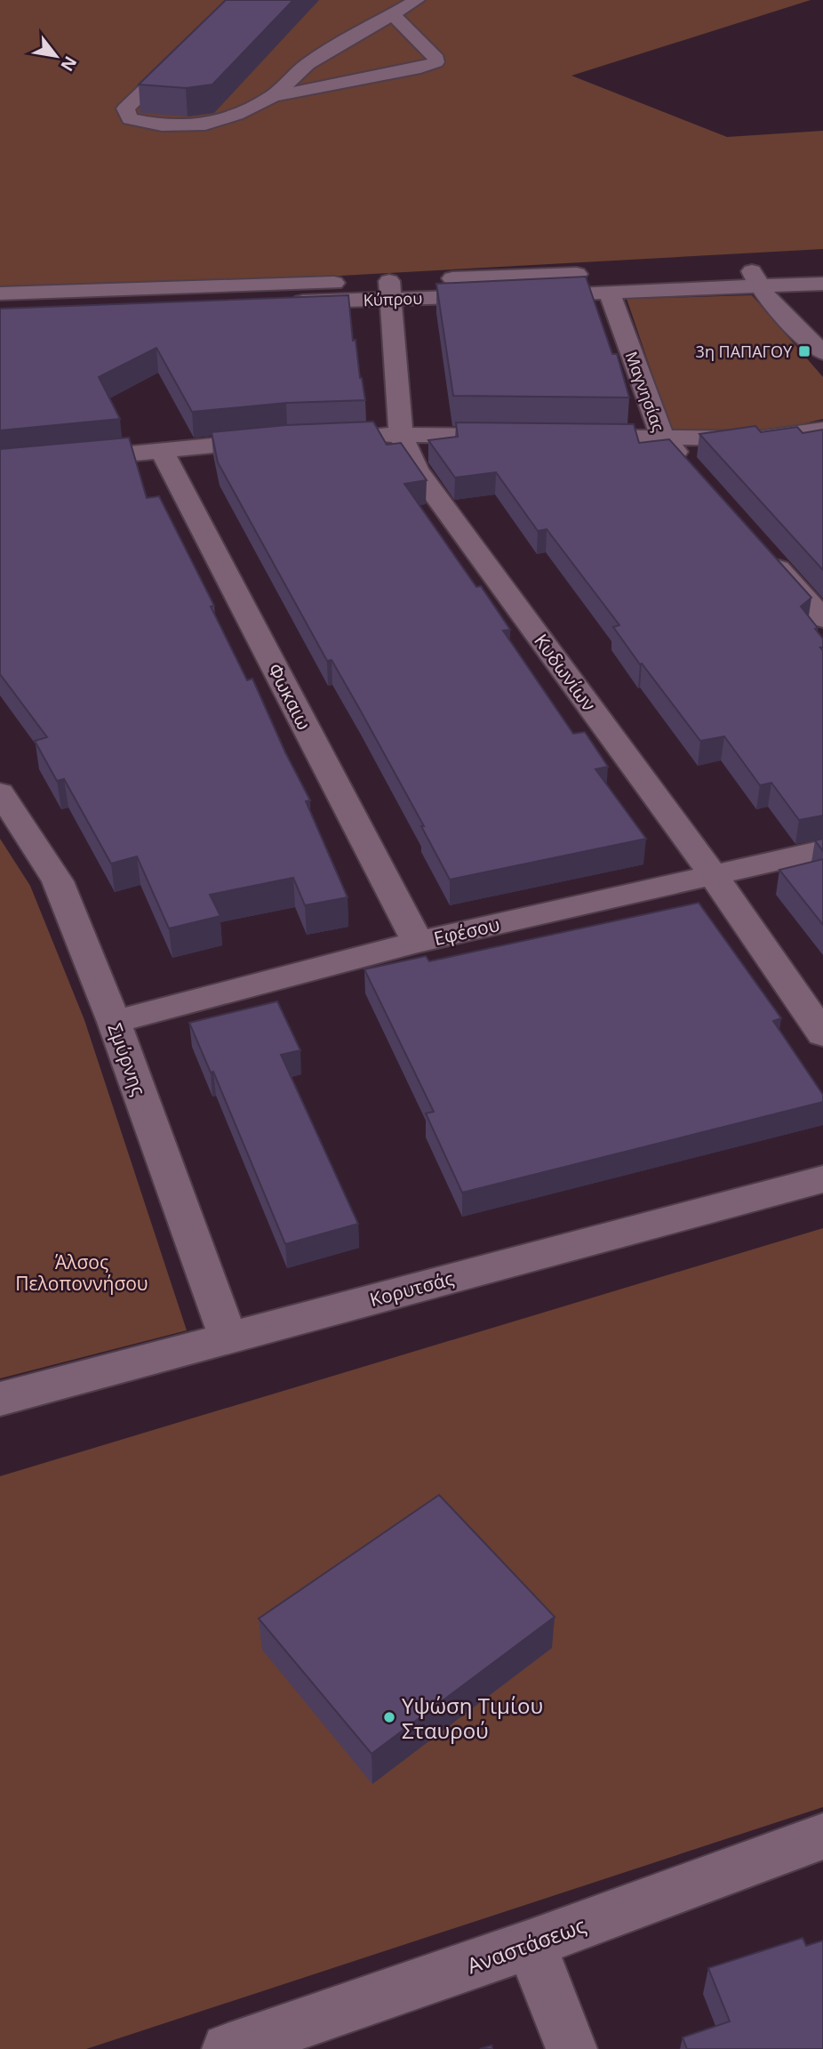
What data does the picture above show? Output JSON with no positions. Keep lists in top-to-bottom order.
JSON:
{
  "streets": {
    "street": [
      "Κύπρου",
      "Μαγνησίας",
      "Κυδωνίων",
      "Φωκαιω",
      "Εφέσου",
      "Σμύρνης",
      "Κορυτσάς",
      "Αναστάσεως"
    ]
  },
  "crossings": [
    ["Κύπρου", "Μαγνησίας"],
    ["Κύπρου", "Κυδωνίων"],
    ["Κυδωνίων", "Εφέσου"],
    ["Φωκαιω", "Εφέσου"],
    ["Εφέσου", "Σμύρνης"],
    ["Σμύρνης", "Κορυτσάς"]
  ],
  "parks": ["Άλσος Πελοποννήσου"],
  "places": {
    "transit": ["3η ΠΑΠΑΓΟΥ"],
    "other": ["Υψώση Τιμίου Σταυρού"]
  },
  "north": "bottom right"
}
